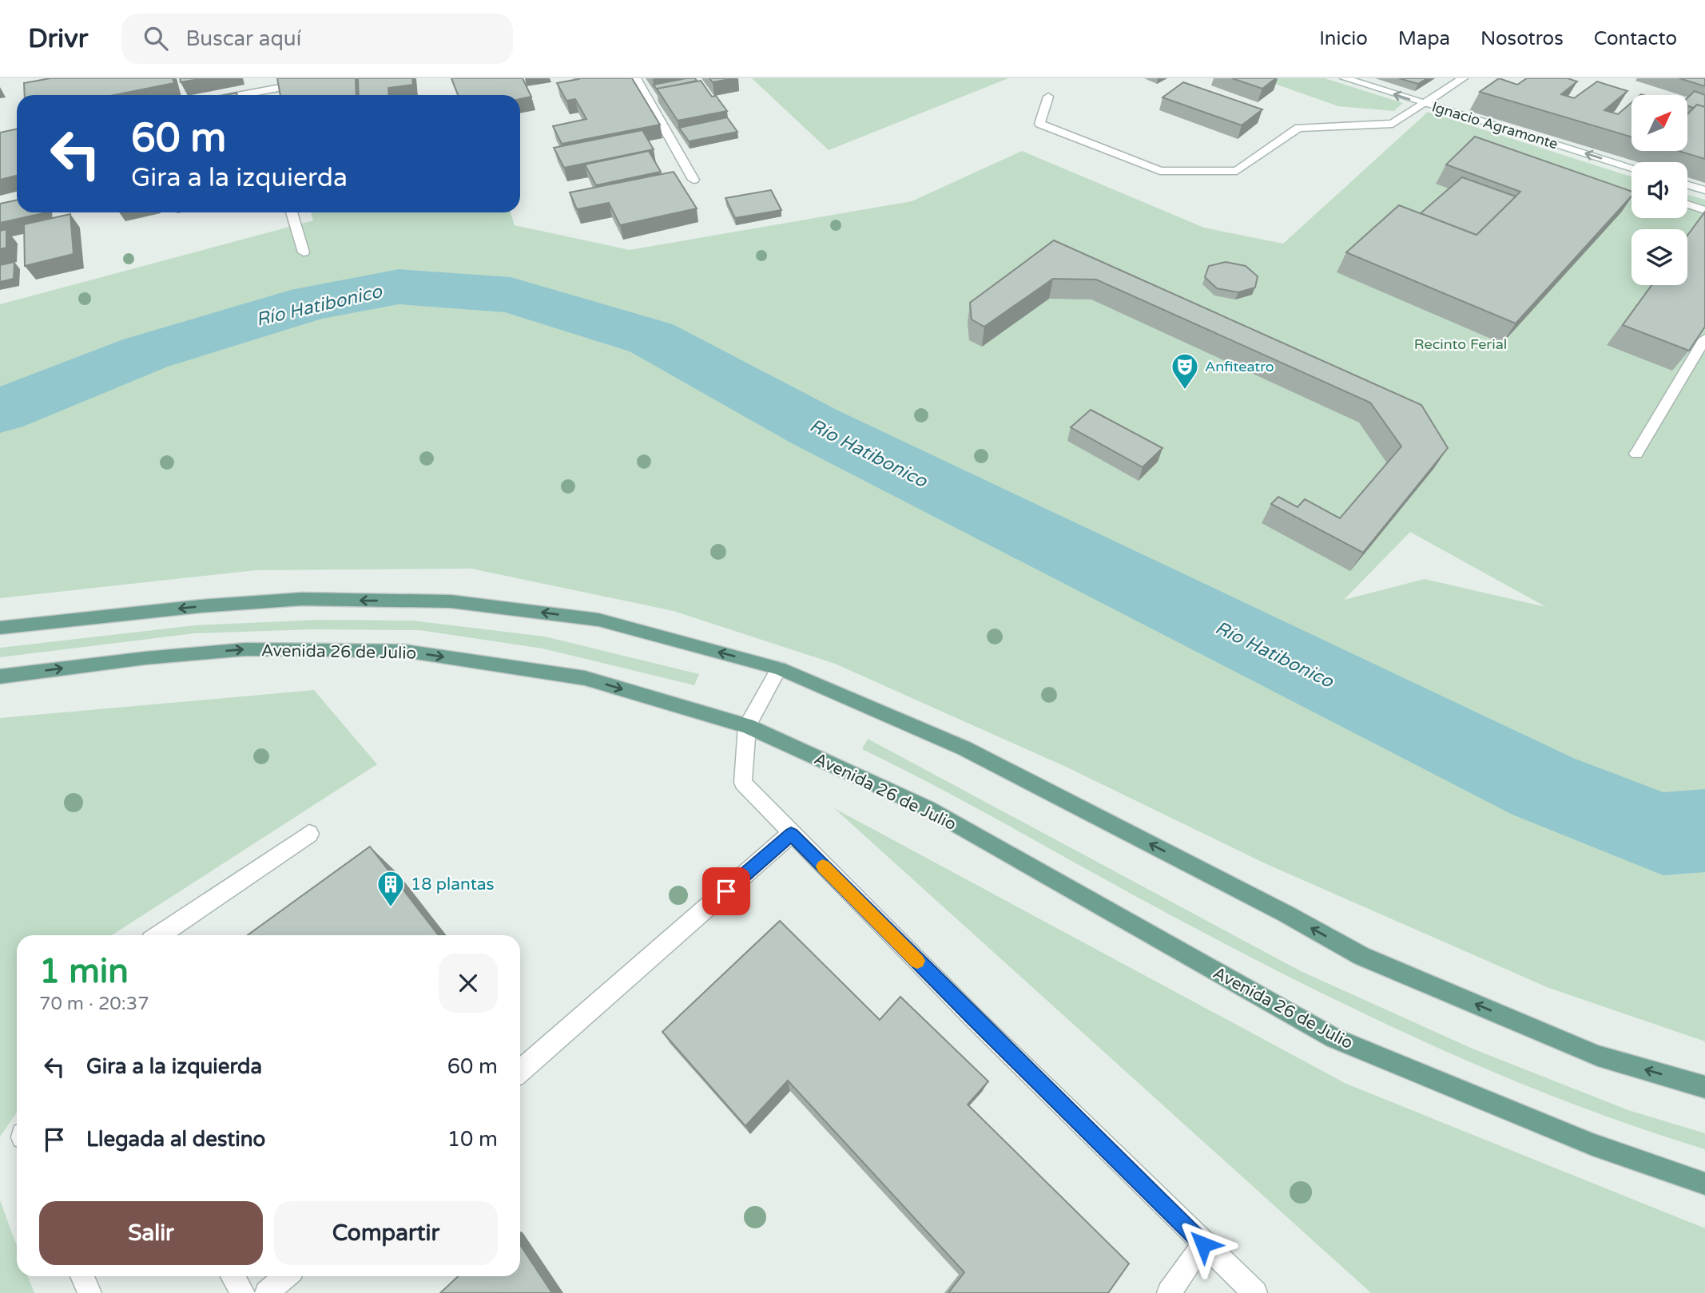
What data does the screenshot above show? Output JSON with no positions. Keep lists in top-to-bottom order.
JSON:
{
  "streets": {
    "main road": ["Avenida 26 de Julio"],
    "street": ["Ignacio Agramonte"]
  },
  "one_way": ["Ignacio Agramonte"],
  "water": ["Río Hatibonico"],
  "parks": ["Recinto Ferial"],
  "places": {
    "theatre": ["Anfiteatro"],
    "building": ["18 plantas"]
  },
  "north": "top right",
  "page": {
    "header": "Drivr",
    "search": "Buscar aquí",
    "nav": [
      "Inicio",
      "Mapa",
      "Nosotros",
      "Contacto"
    ],
    "turn": ["60 m", "Gira a la izquierda"],
    "heading": ["1 min", "70 m · 20:37"],
    "list": [
      {
        "name": "Gira a la izquierda",
        "value": "60 m"
      },
      {
        "name": "Llegada al destino",
        "value": "10 m"
      }
    ],
    "buttons": ["Salir", "Compartir"]
  }
}
